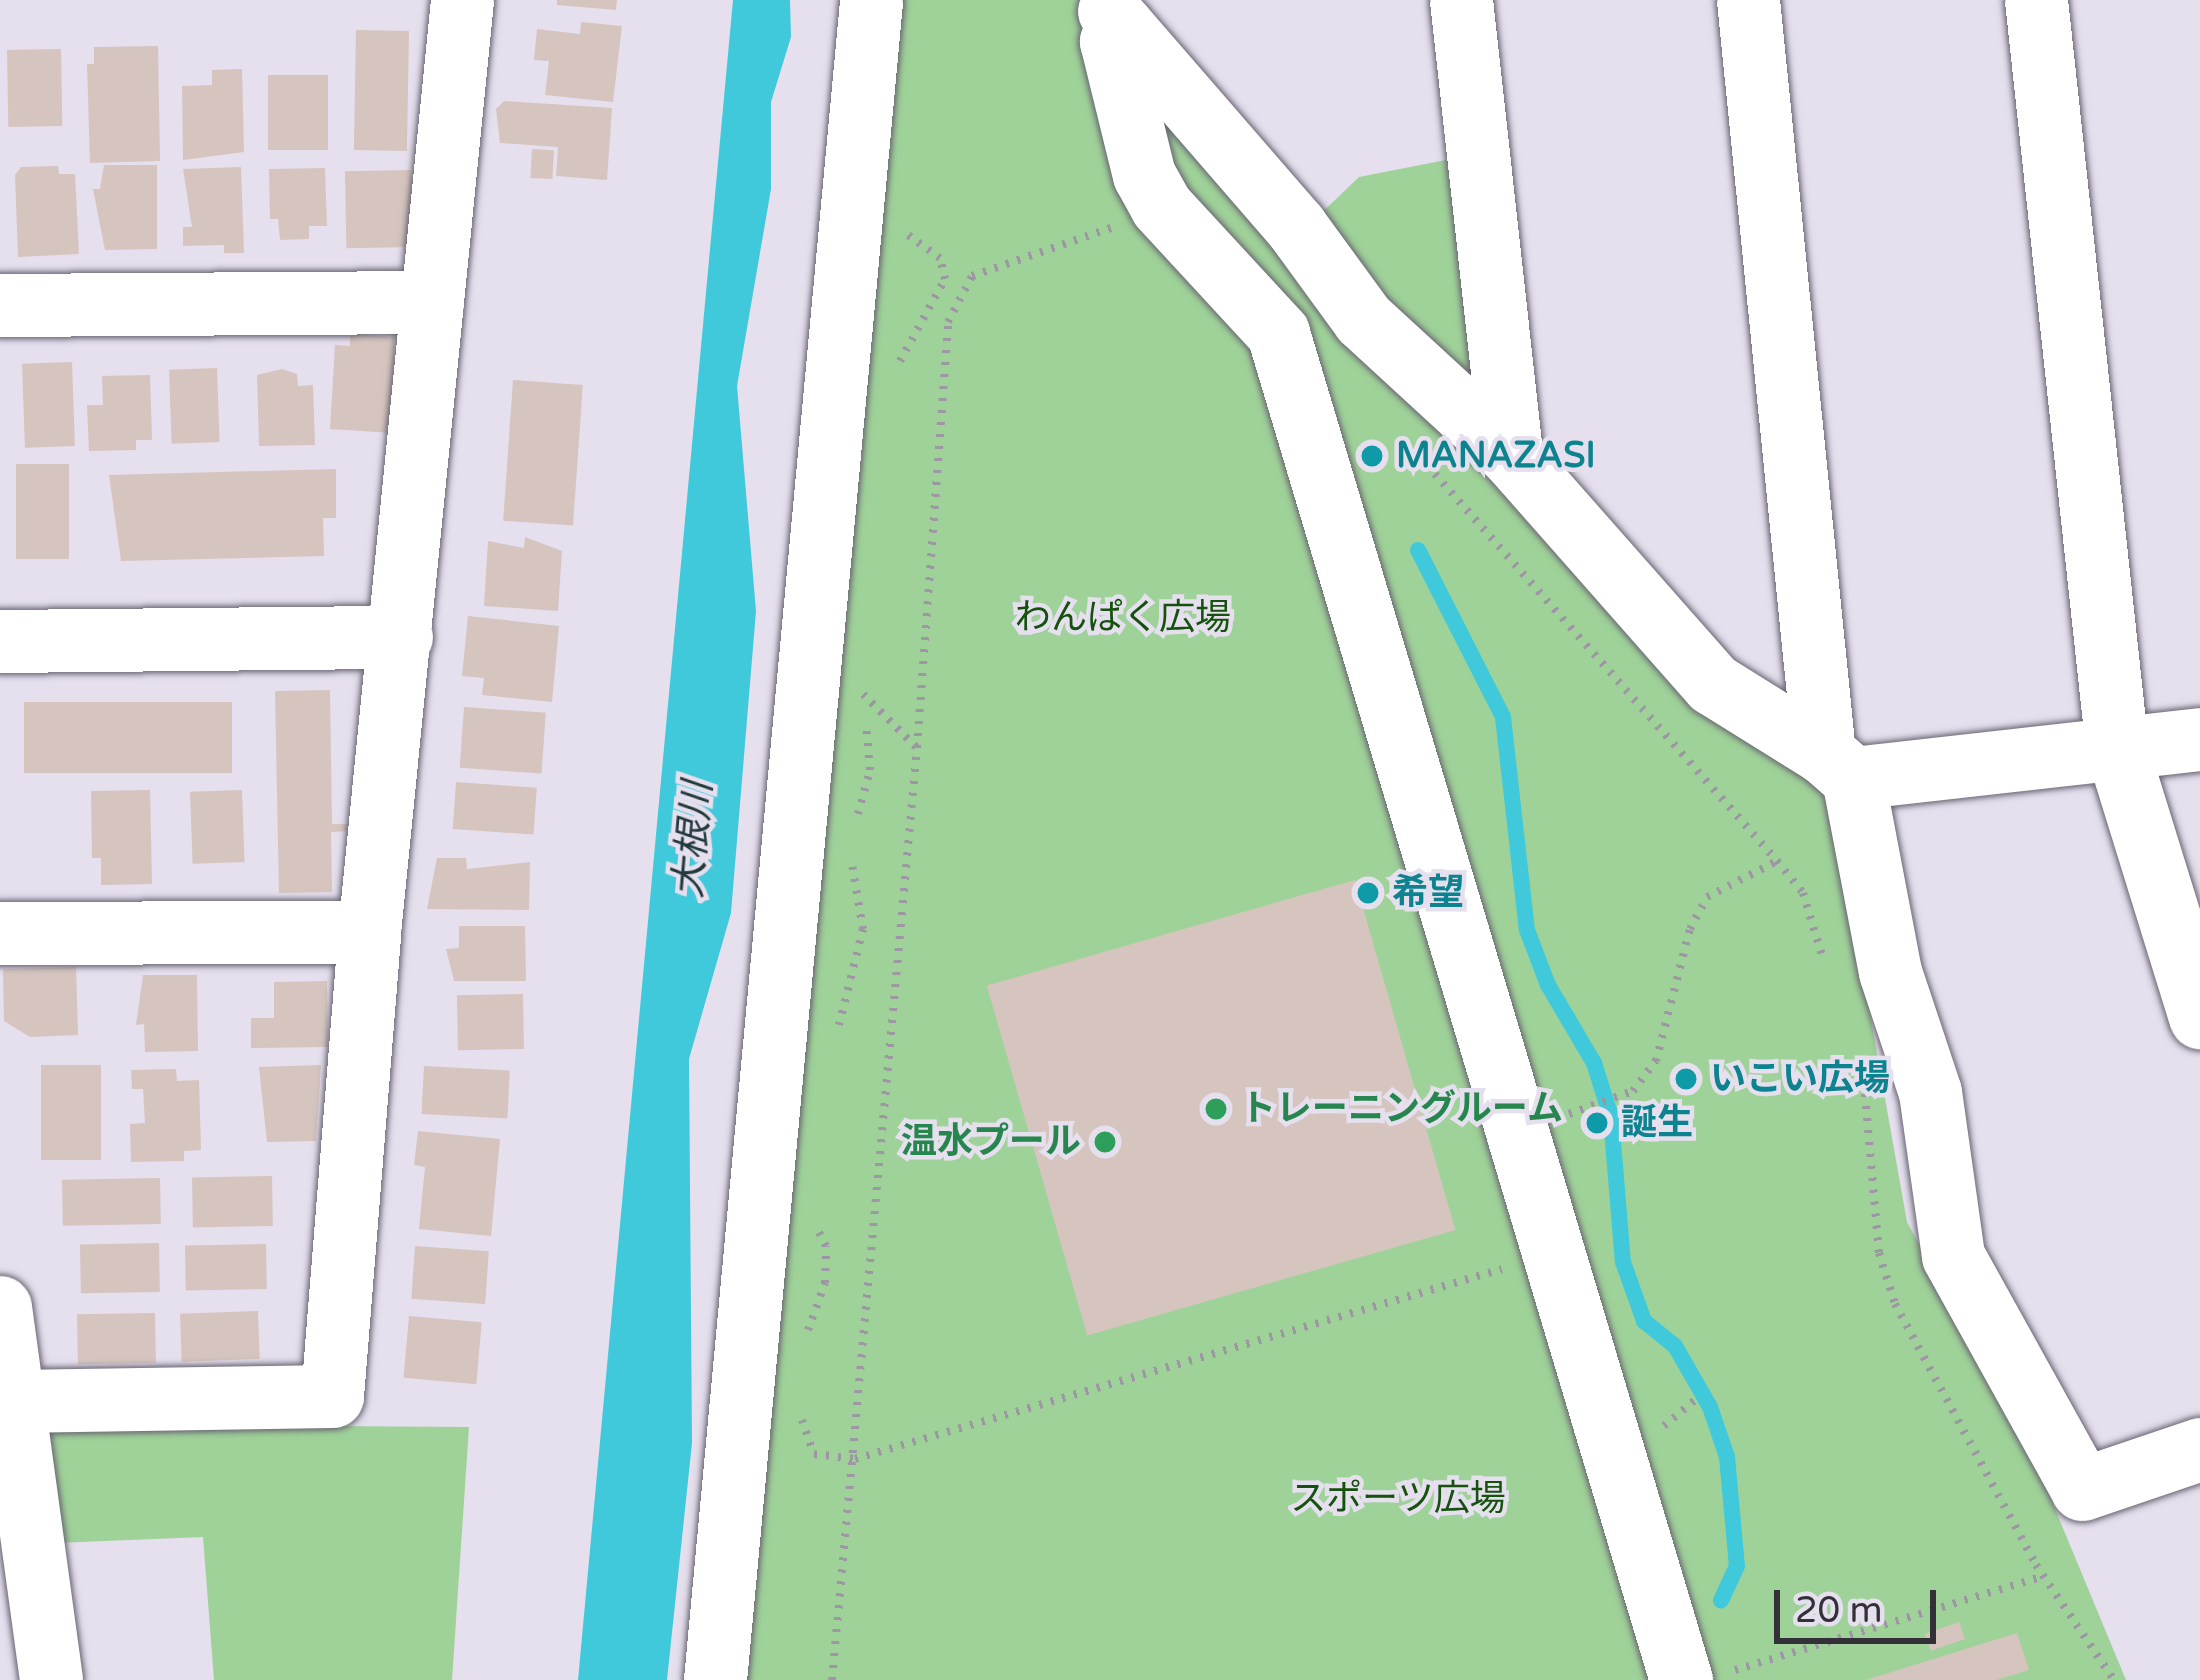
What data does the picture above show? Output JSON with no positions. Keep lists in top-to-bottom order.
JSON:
{
  "water": ["大根川"],
  "parks": ["わんぱく広場", "スポーツ広場"],
  "places": [
    "MANAZASI",
    "希望",
    "いこい広場",
    "トレーニングルーム",
    "誕生",
    "温水プール"
  ],
  "scale_bar": "20 m"
}
